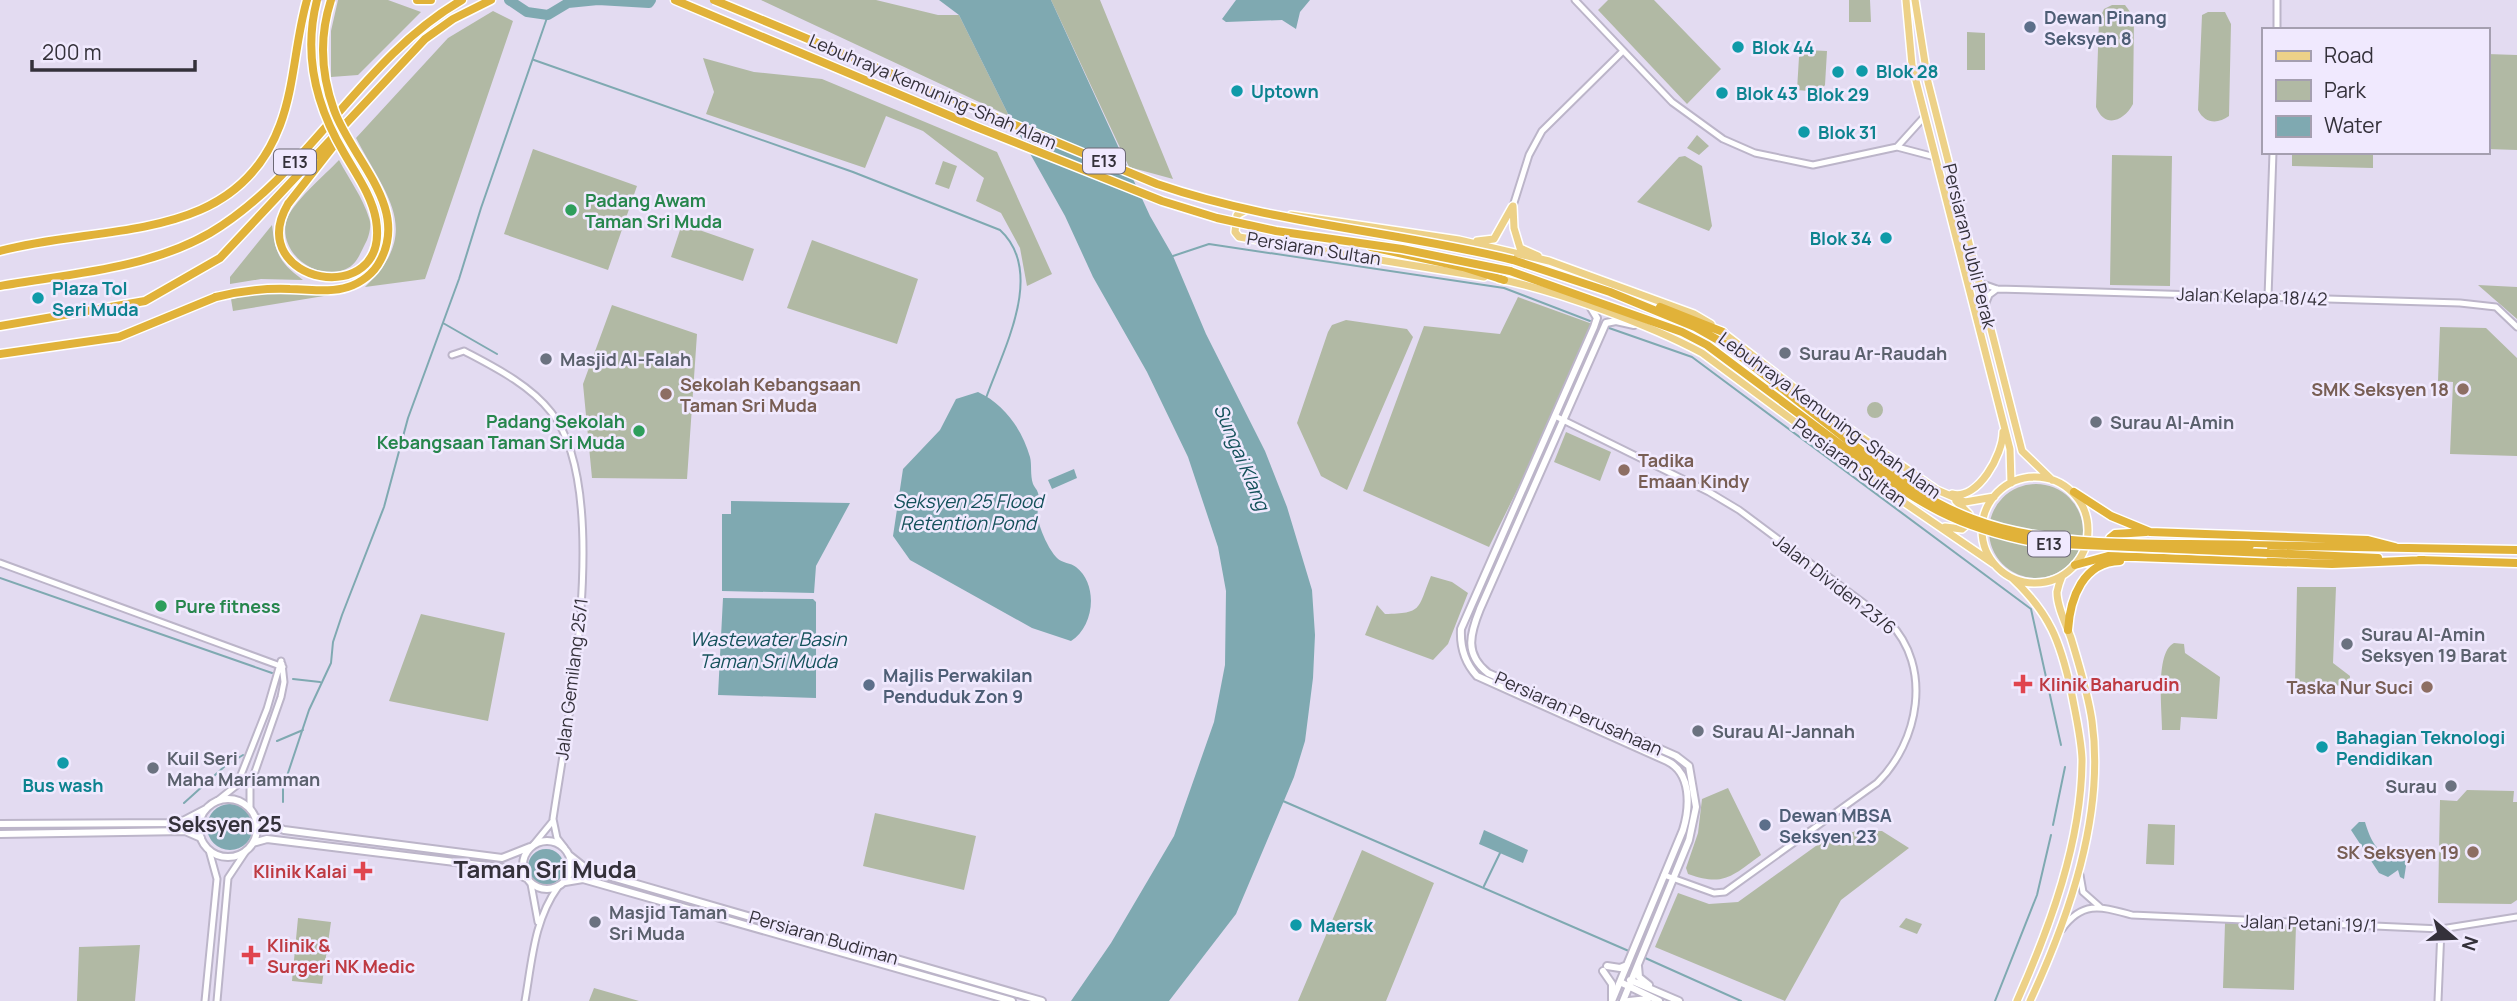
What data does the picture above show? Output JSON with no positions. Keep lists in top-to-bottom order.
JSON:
{
  "streets": {
    "highway": ["Lebuhraya Kemuning-Shah Alam", "E13", "Lebuhraya Kemuning–Shah Alam"],
    "main road": [
      "Persiaran Jubli Perak",
      "Persiaran Sultan",
      "Persiaran Perusahaan",
      "Persiaran Budiman"
    ],
    "street": [
      "Jalan Kelapa 18/42",
      "Jalan Dividen 23/6",
      "Jalan Gemilang 25/1",
      "Jalan Petani 19/1"
    ]
  },
  "crossings": [
    ["Lebuhraya Kemuning-Shah Alam", "Lebuhraya Kemuning–Shah Alam"],
    ["Persiaran Jubli Perak", "Persiaran Sultan"],
    ["Persiaran Jubli Perak", "Jalan Kelapa 18/42"],
    ["Persiaran Sultan", "Persiaran Perusahaan"],
    ["Jalan Dividen 23/6", "Persiaran Perusahaan"],
    ["Jalan Gemilang 25/1", "Persiaran Budiman"]
  ],
  "districts": ["Seksyen 25", "Taman Sri Muda"],
  "water": ["Sungai Klang", "Seksyen 25 Flood Retention Pond", "Wastewater Basin Taman Sri Muda"],
  "places": {
    "other": [
      "Dewan Pinang Seksyen 8",
      "Blok 44",
      "Blok 28",
      "Blok 29",
      "Uptown",
      "Blok 43",
      "Blok 31",
      "Padang Awam Taman Sri Muda",
      "Blok 34",
      "Plaza Tol Seri Muda",
      "Surau Ar-Raudah",
      "Masjid Al-Falah",
      "SMK Seksyen 18",
      "Sekolah Kebangsaan Taman Sri Muda",
      "Surau Al-Amin",
      "Padang Sekolah Kebangsaan Taman Sri Muda",
      "Tadika Emaan Kindy",
      "Pure fitness",
      "Surau Al-Amin Seksyen 19 Barat",
      "Majlis Perwakilan Penduduk Zon 9",
      "Taska Nur Suci",
      "Surau Al-Jannah",
      "Bahagian Teknologi Pendidikan",
      "Bus wash",
      "Kuil Seri Maha Mariamman",
      "Surau",
      "Dewan MBSA Seksyen 23",
      "SK Seksyen 19",
      "Masjid Taman Sri Muda",
      "Maersk"
    ],
    "health": ["Klinik Baharudin", "Klinik Kalai", "Klinik & Surgeri NK Medic"]
  },
  "legend": ["Road", "Park", "Water"],
  "scale_bar": "200 m",
  "north": "right"
}
